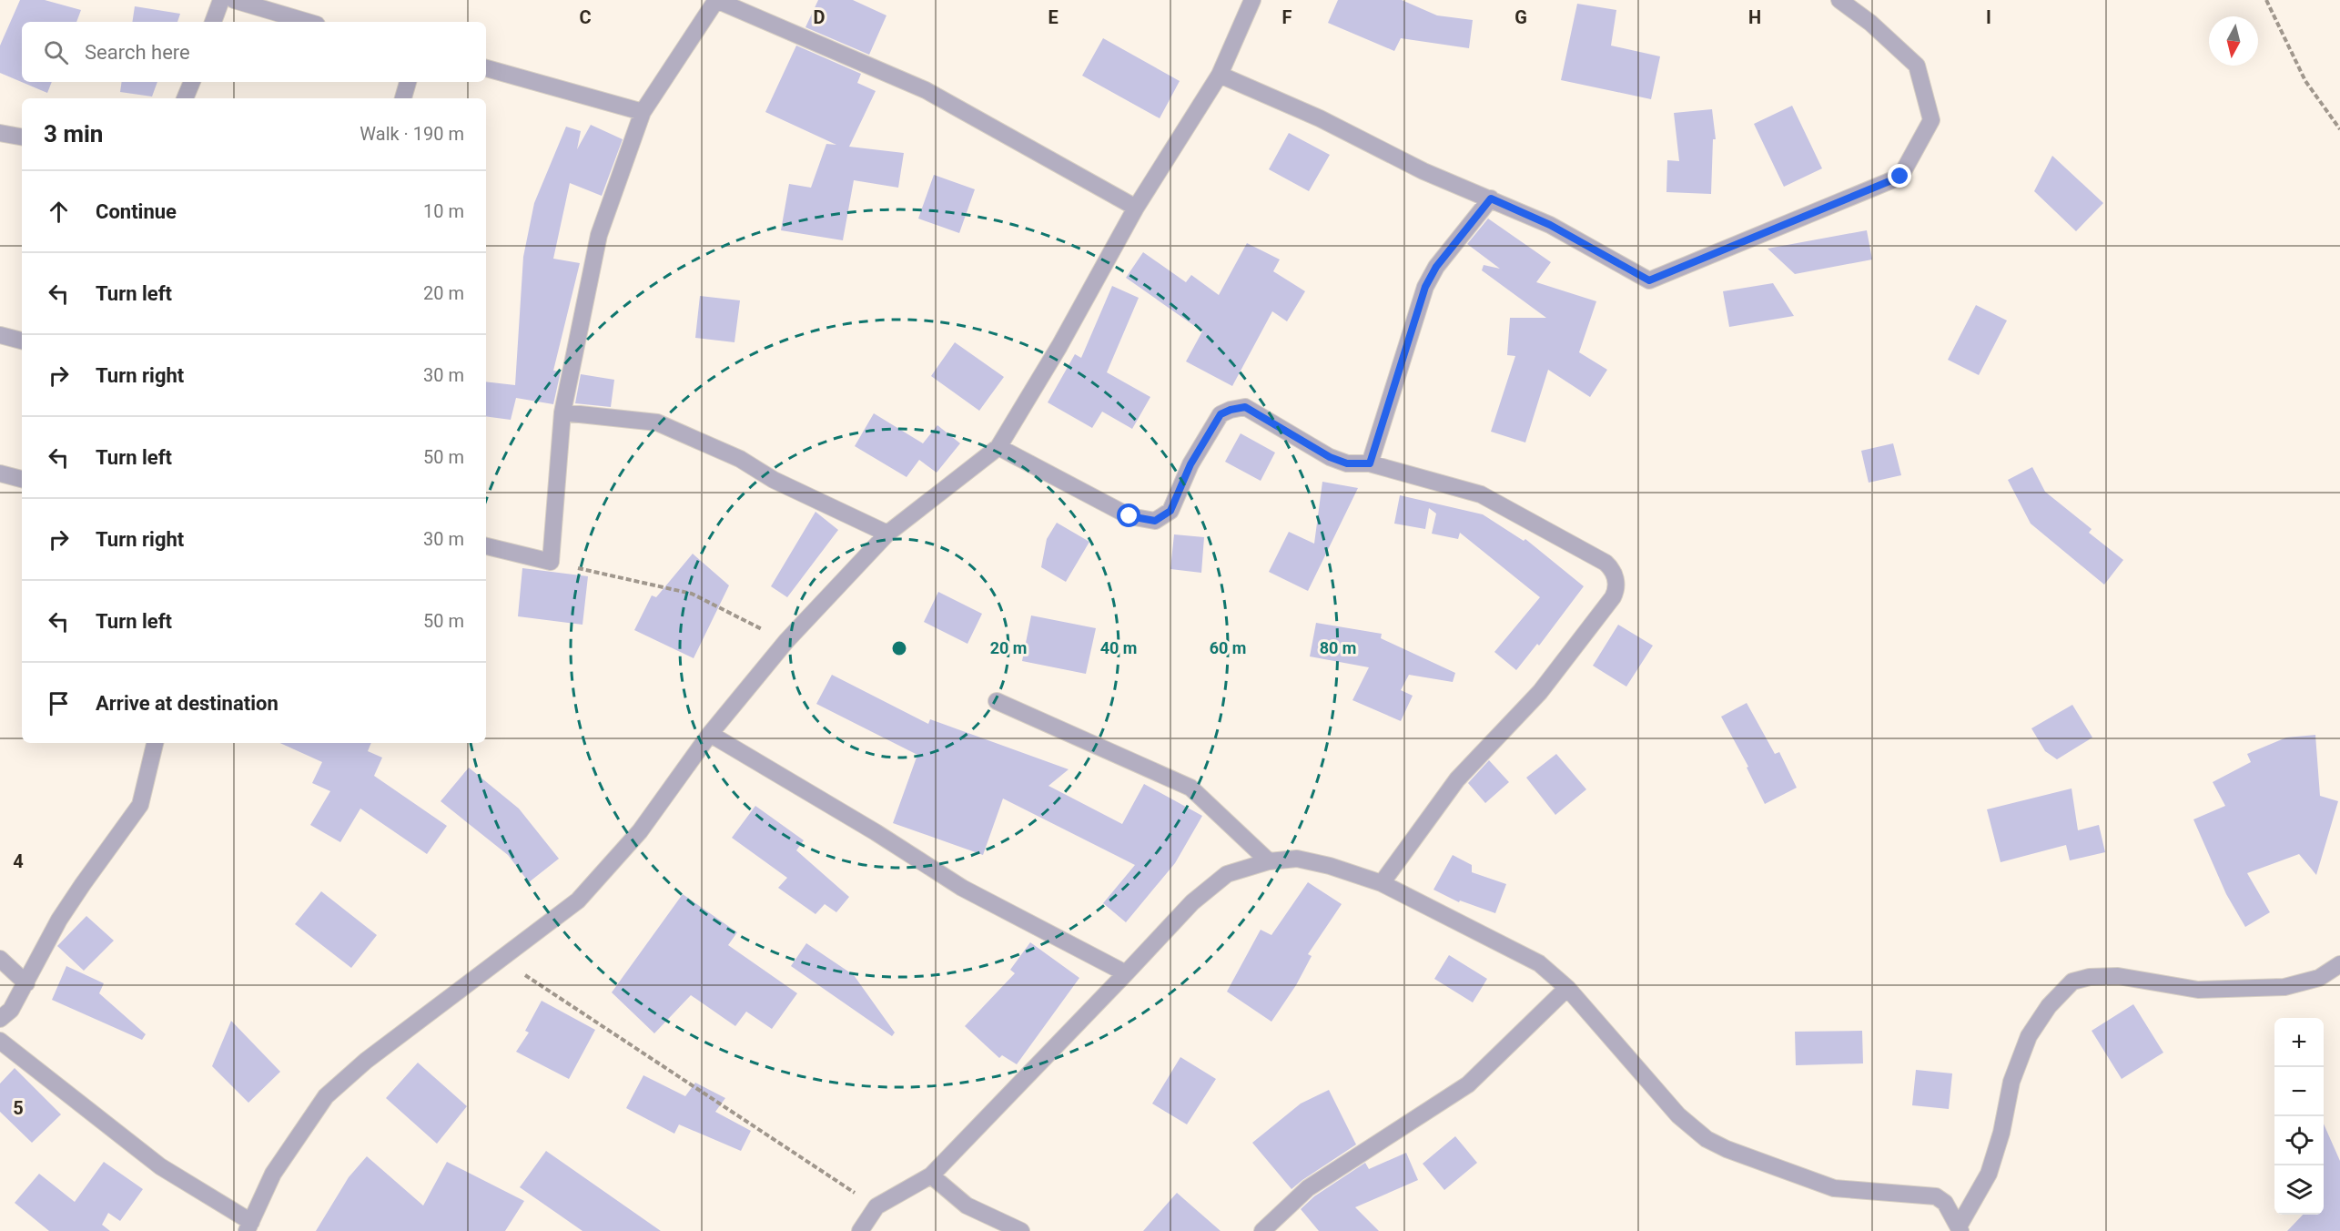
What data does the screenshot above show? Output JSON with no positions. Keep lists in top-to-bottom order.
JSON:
{
  "north": "bottom",
  "page": {
    "search": "Search here",
    "heading": ["3 min", "Walk · 190 m"],
    "list": [
      ["Continue", "10 m"],
      ["Turn left", "20 m"],
      ["Turn right", "30 m"],
      ["Turn left", "50 m"],
      ["Turn right", "30 m"],
      ["Turn left", "50 m"],
      "Arrive at destination"
    ],
    "map_buttons": ["+", "−"]
  },
  "grid": {
    "columns": [
      "C",
      "D",
      "E",
      "F",
      "G",
      "H",
      "I"
    ],
    "rows": ["4", "5"]
  },
  "rings": [
    "20 m",
    "40 m",
    "60 m",
    "80 m"
  ]
}
